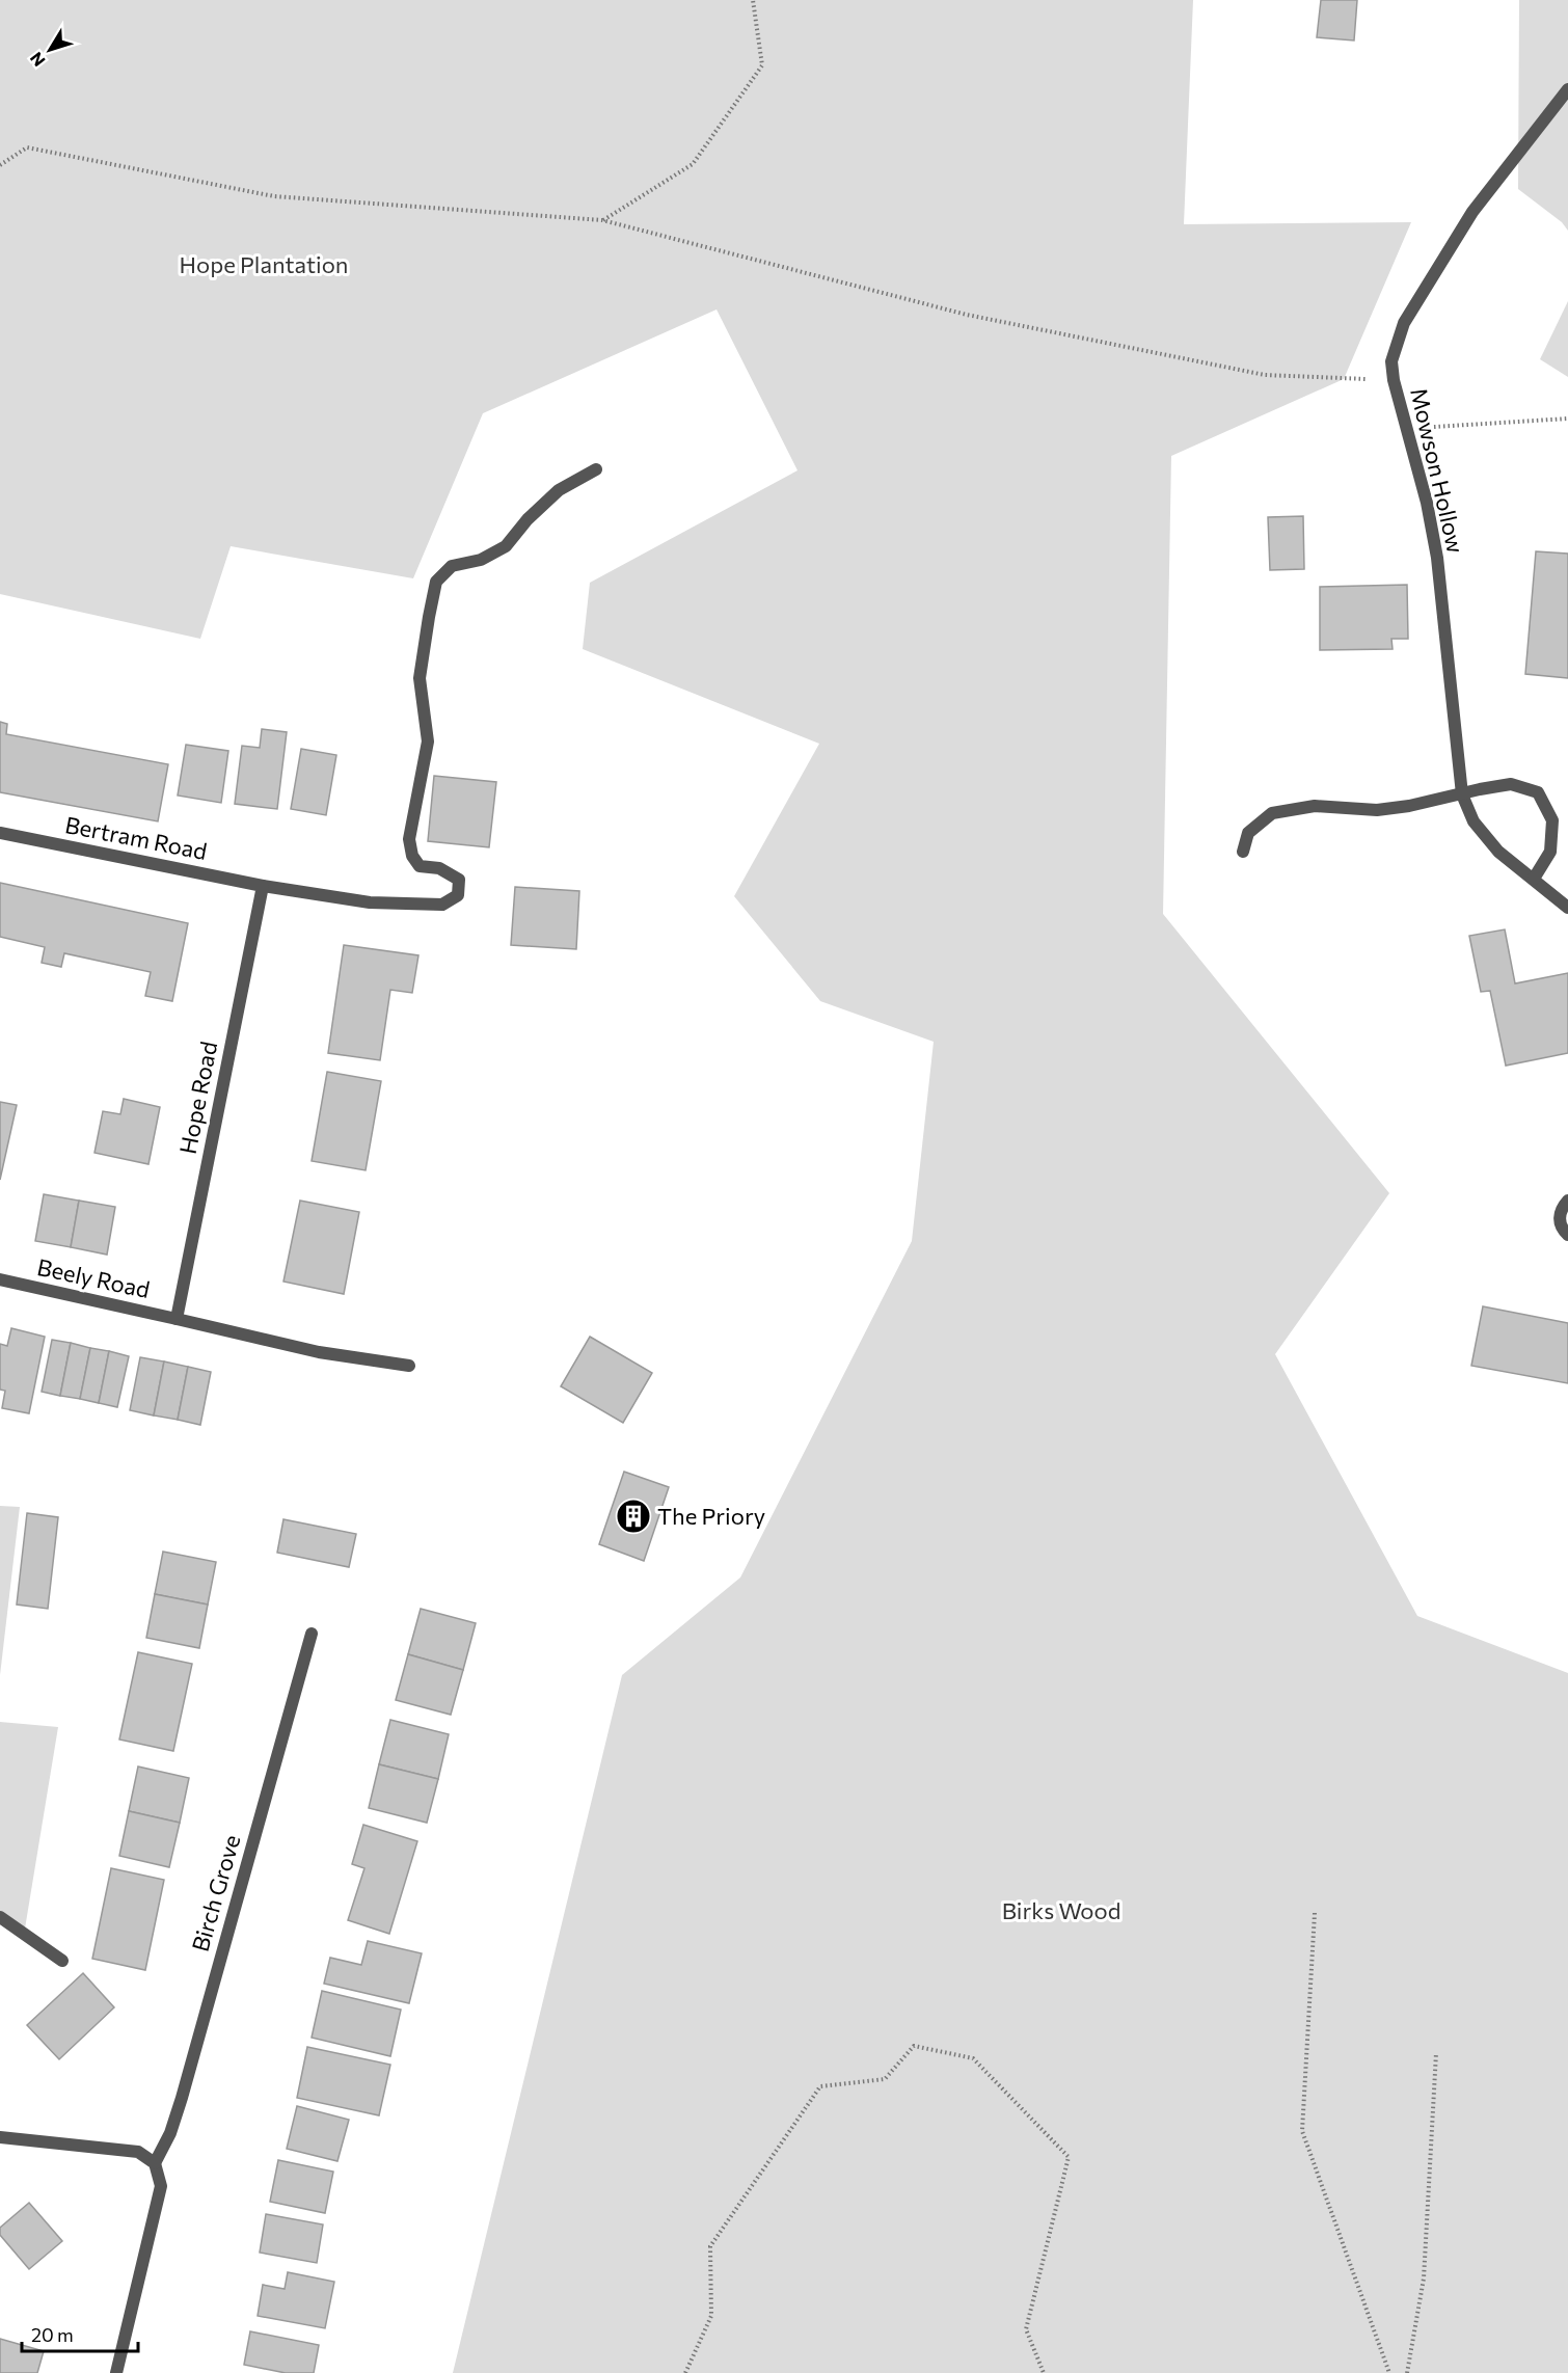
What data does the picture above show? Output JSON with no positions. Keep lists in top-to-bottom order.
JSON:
{
  "streets": {
    "street": [
      "Mowson Hollow",
      "Bertram Road",
      "Hope Road",
      "Beely Road",
      "Birch Grove"
    ]
  },
  "crossings": [
    ["Bertram Road", "Hope Road"],
    ["Hope Road", "Beely Road"]
  ],
  "parks": ["Hope Plantation", "Birks Wood"],
  "places": {
    "building": ["The Priory"]
  },
  "scale_bar": "20 m",
  "north": "bottom left"
}
